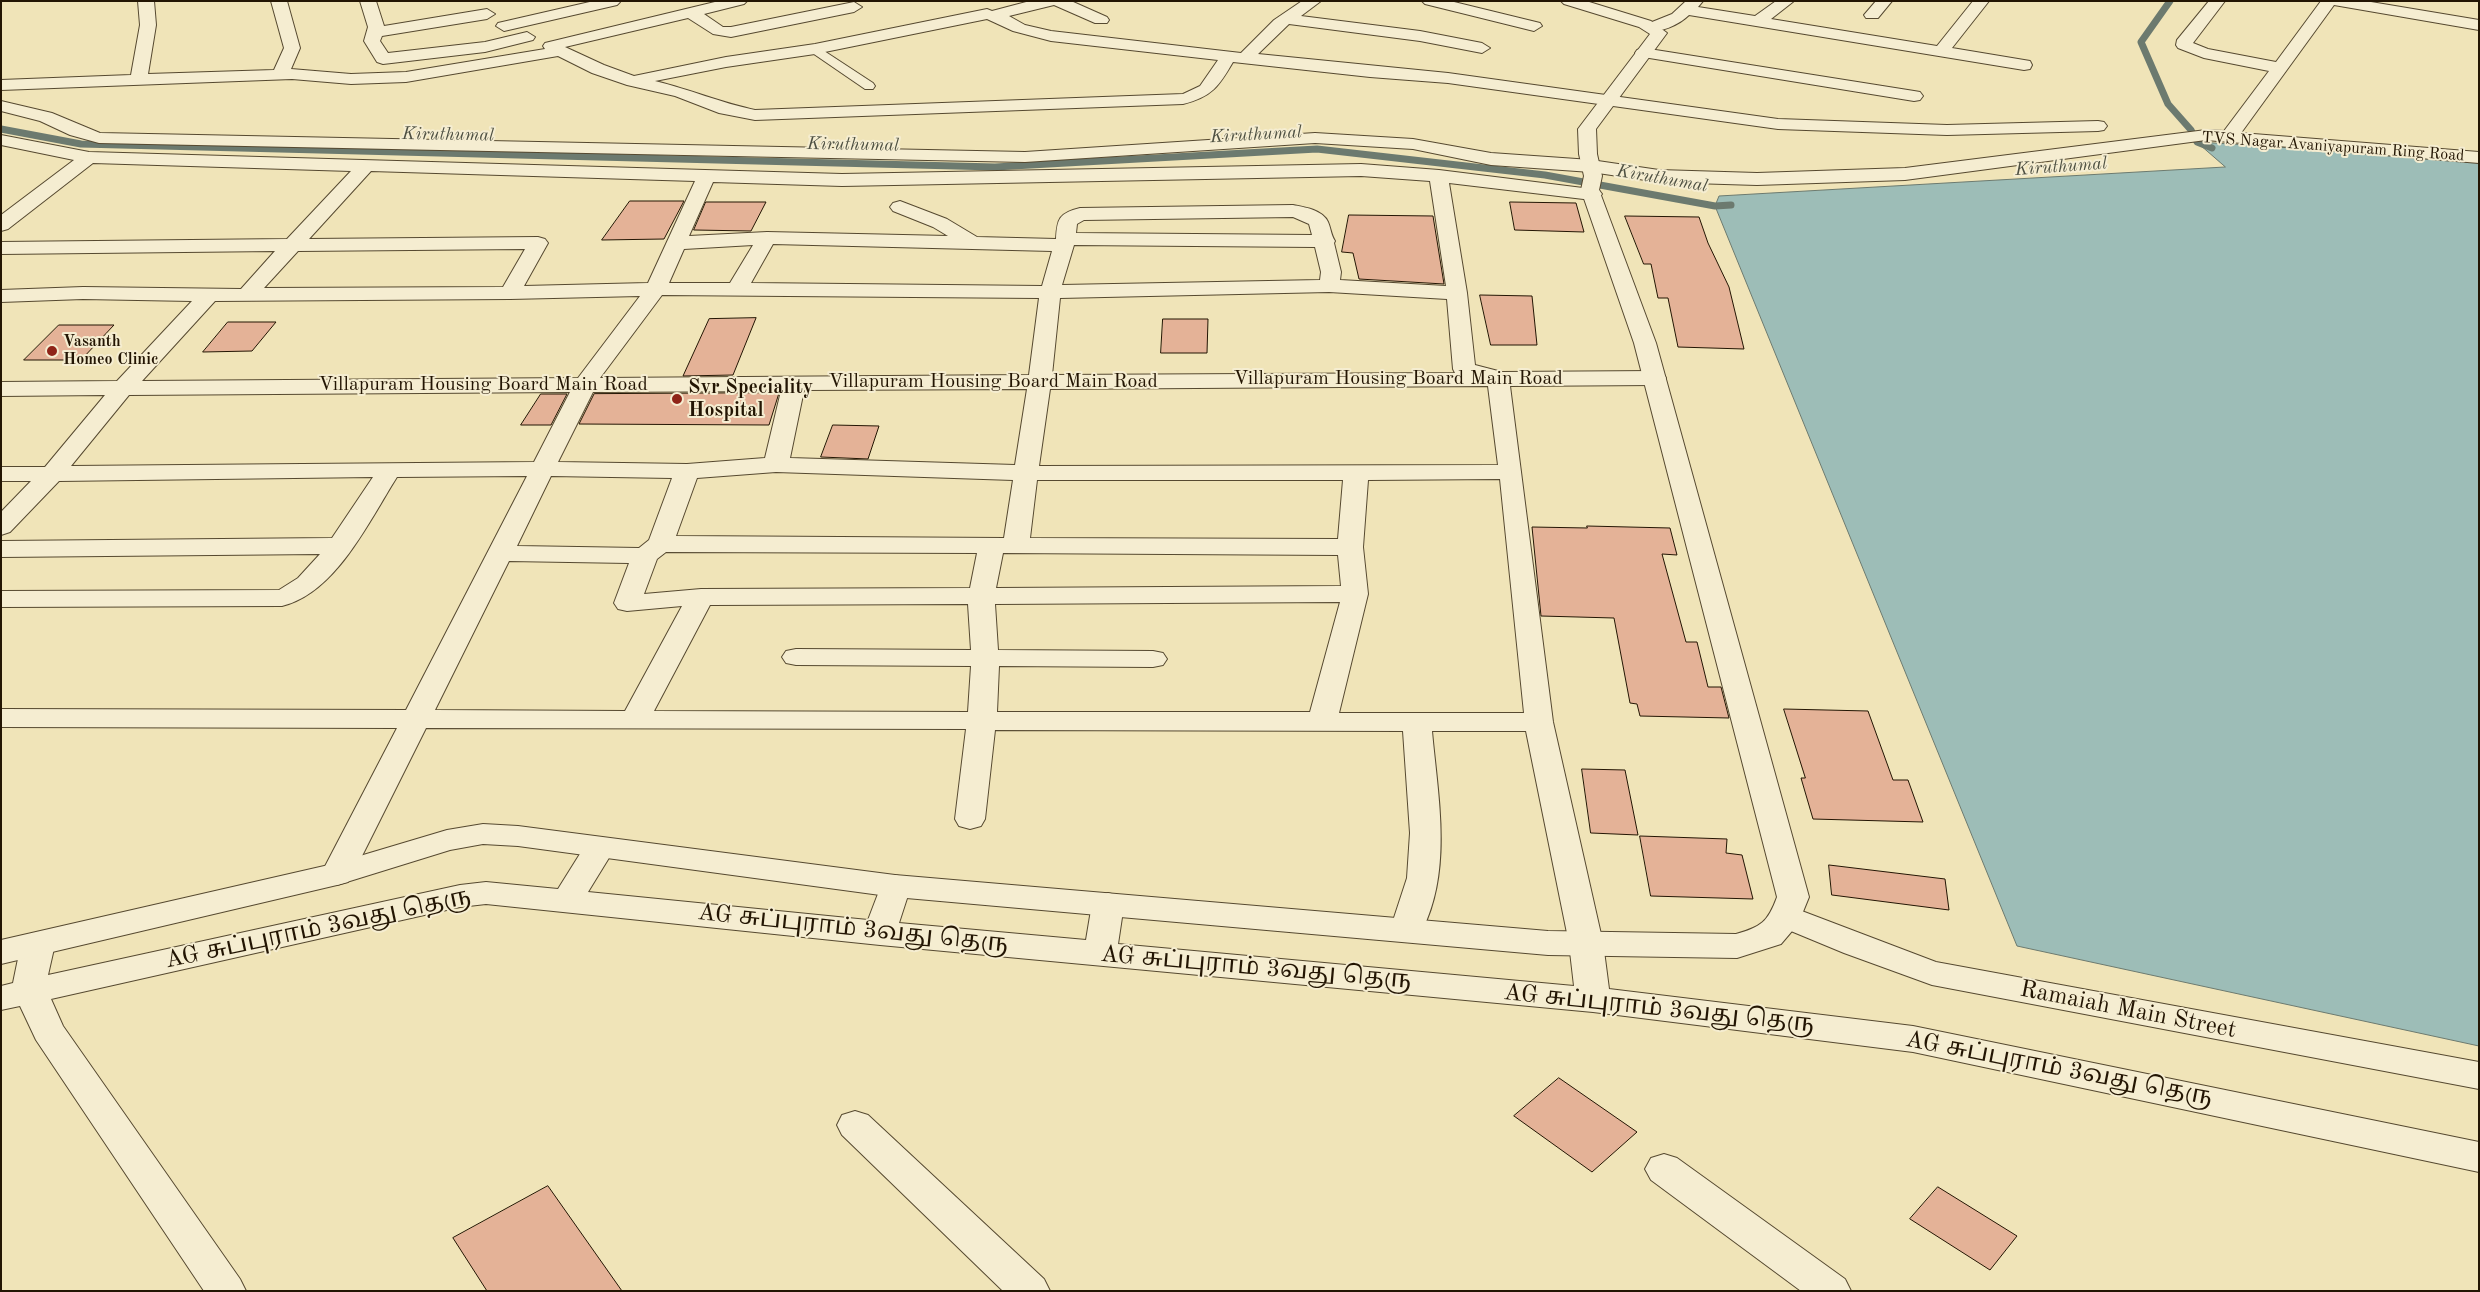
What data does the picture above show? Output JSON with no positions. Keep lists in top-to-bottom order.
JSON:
{
  "streets": {
    "street": [
      "TVS Nagar Avaniyapuram Ring Road",
      "Villapuram Housing Board Main Road",
      "AG சுப்புராம் 3வது தெரு",
      "Ramaiah Main Street"
    ]
  },
  "water": ["Kiruthumal"],
  "places": ["Vasanth Homeo Clinic", "Svr Speciality Hospital"]
}
